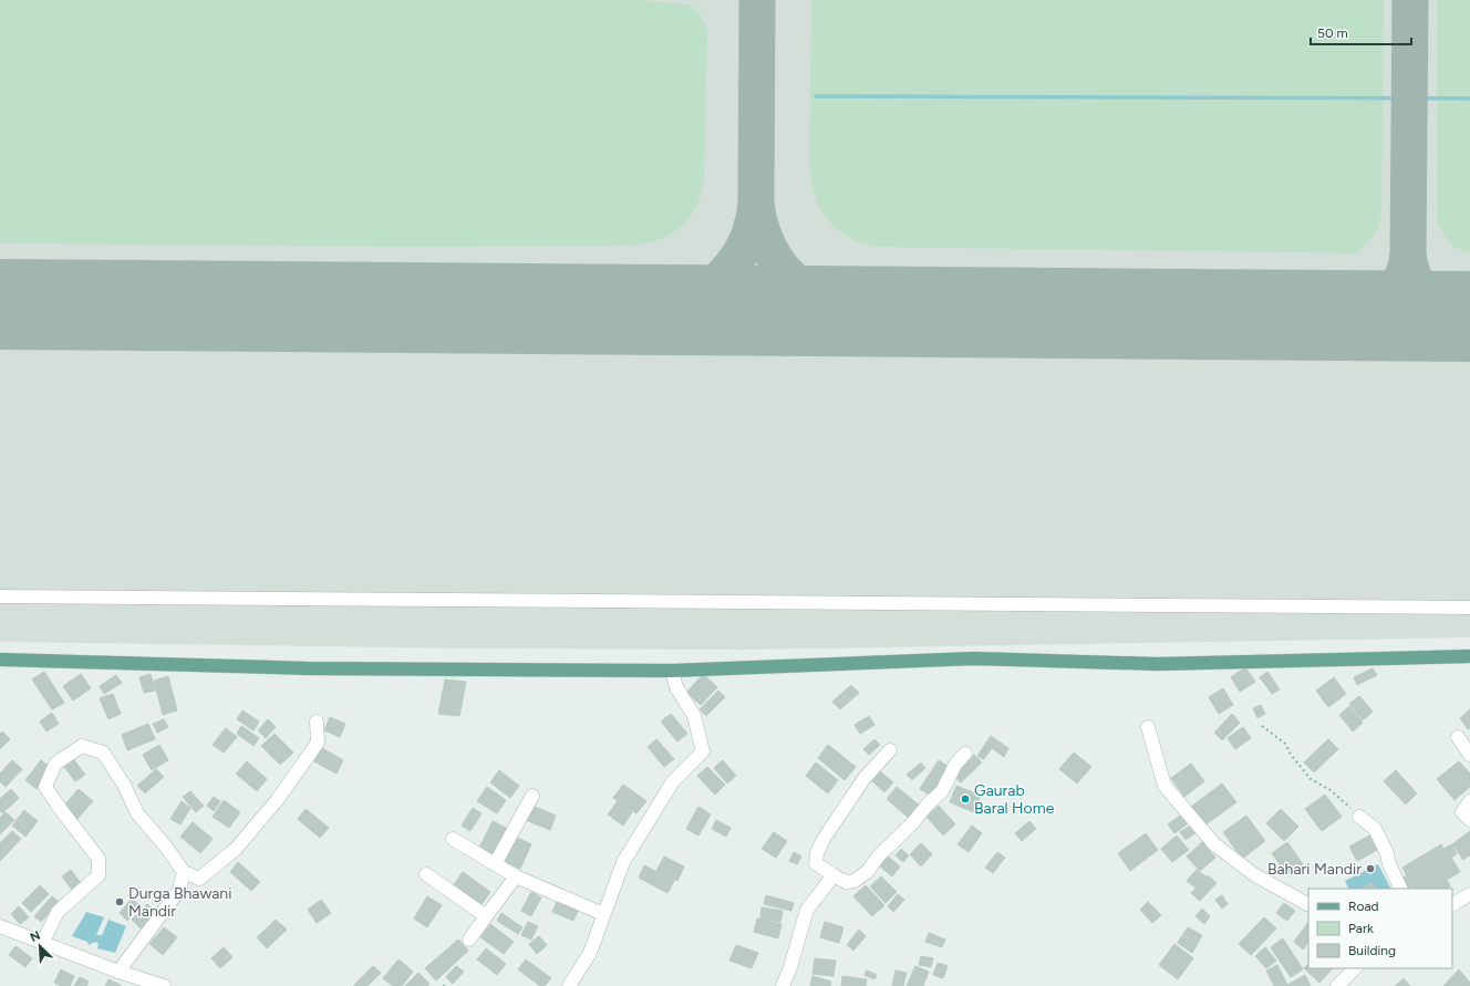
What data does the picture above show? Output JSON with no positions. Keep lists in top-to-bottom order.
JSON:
{
  "places": ["Gaurab Baral Home", "Bahari Mandir", "Durga Bhawani Mandir"],
  "legend": ["Road", "Park", "Building"],
  "scale_bar": "50 m",
  "north": "top left"
}
